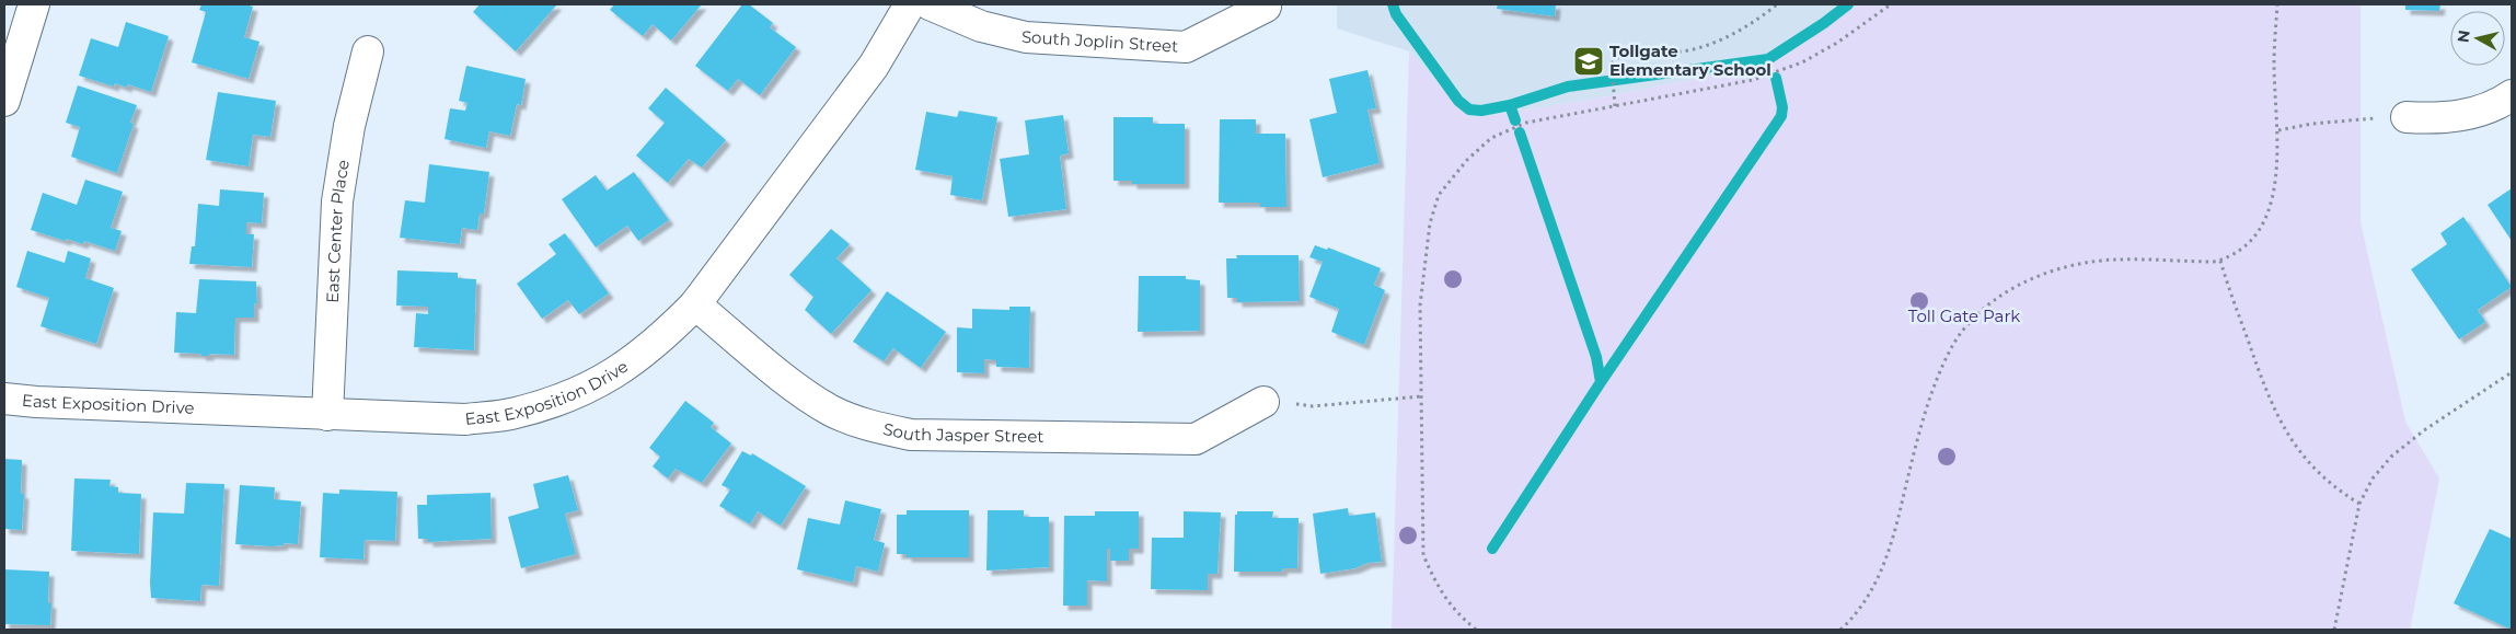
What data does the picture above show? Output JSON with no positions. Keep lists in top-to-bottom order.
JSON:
{
  "streets": {
    "street": [
      "South Joplin Street",
      "East Center Place",
      "East Exposition Drive",
      "South Jasper Street"
    ]
  },
  "crossings": [
    ["East Center Place", "East Exposition Drive"],
    ["East Exposition Drive", "South Jasper Street"]
  ],
  "parks": ["Toll Gate Park"],
  "places": {
    "school or university": ["Tollgate Elementary School"]
  },
  "north": "left"
}
